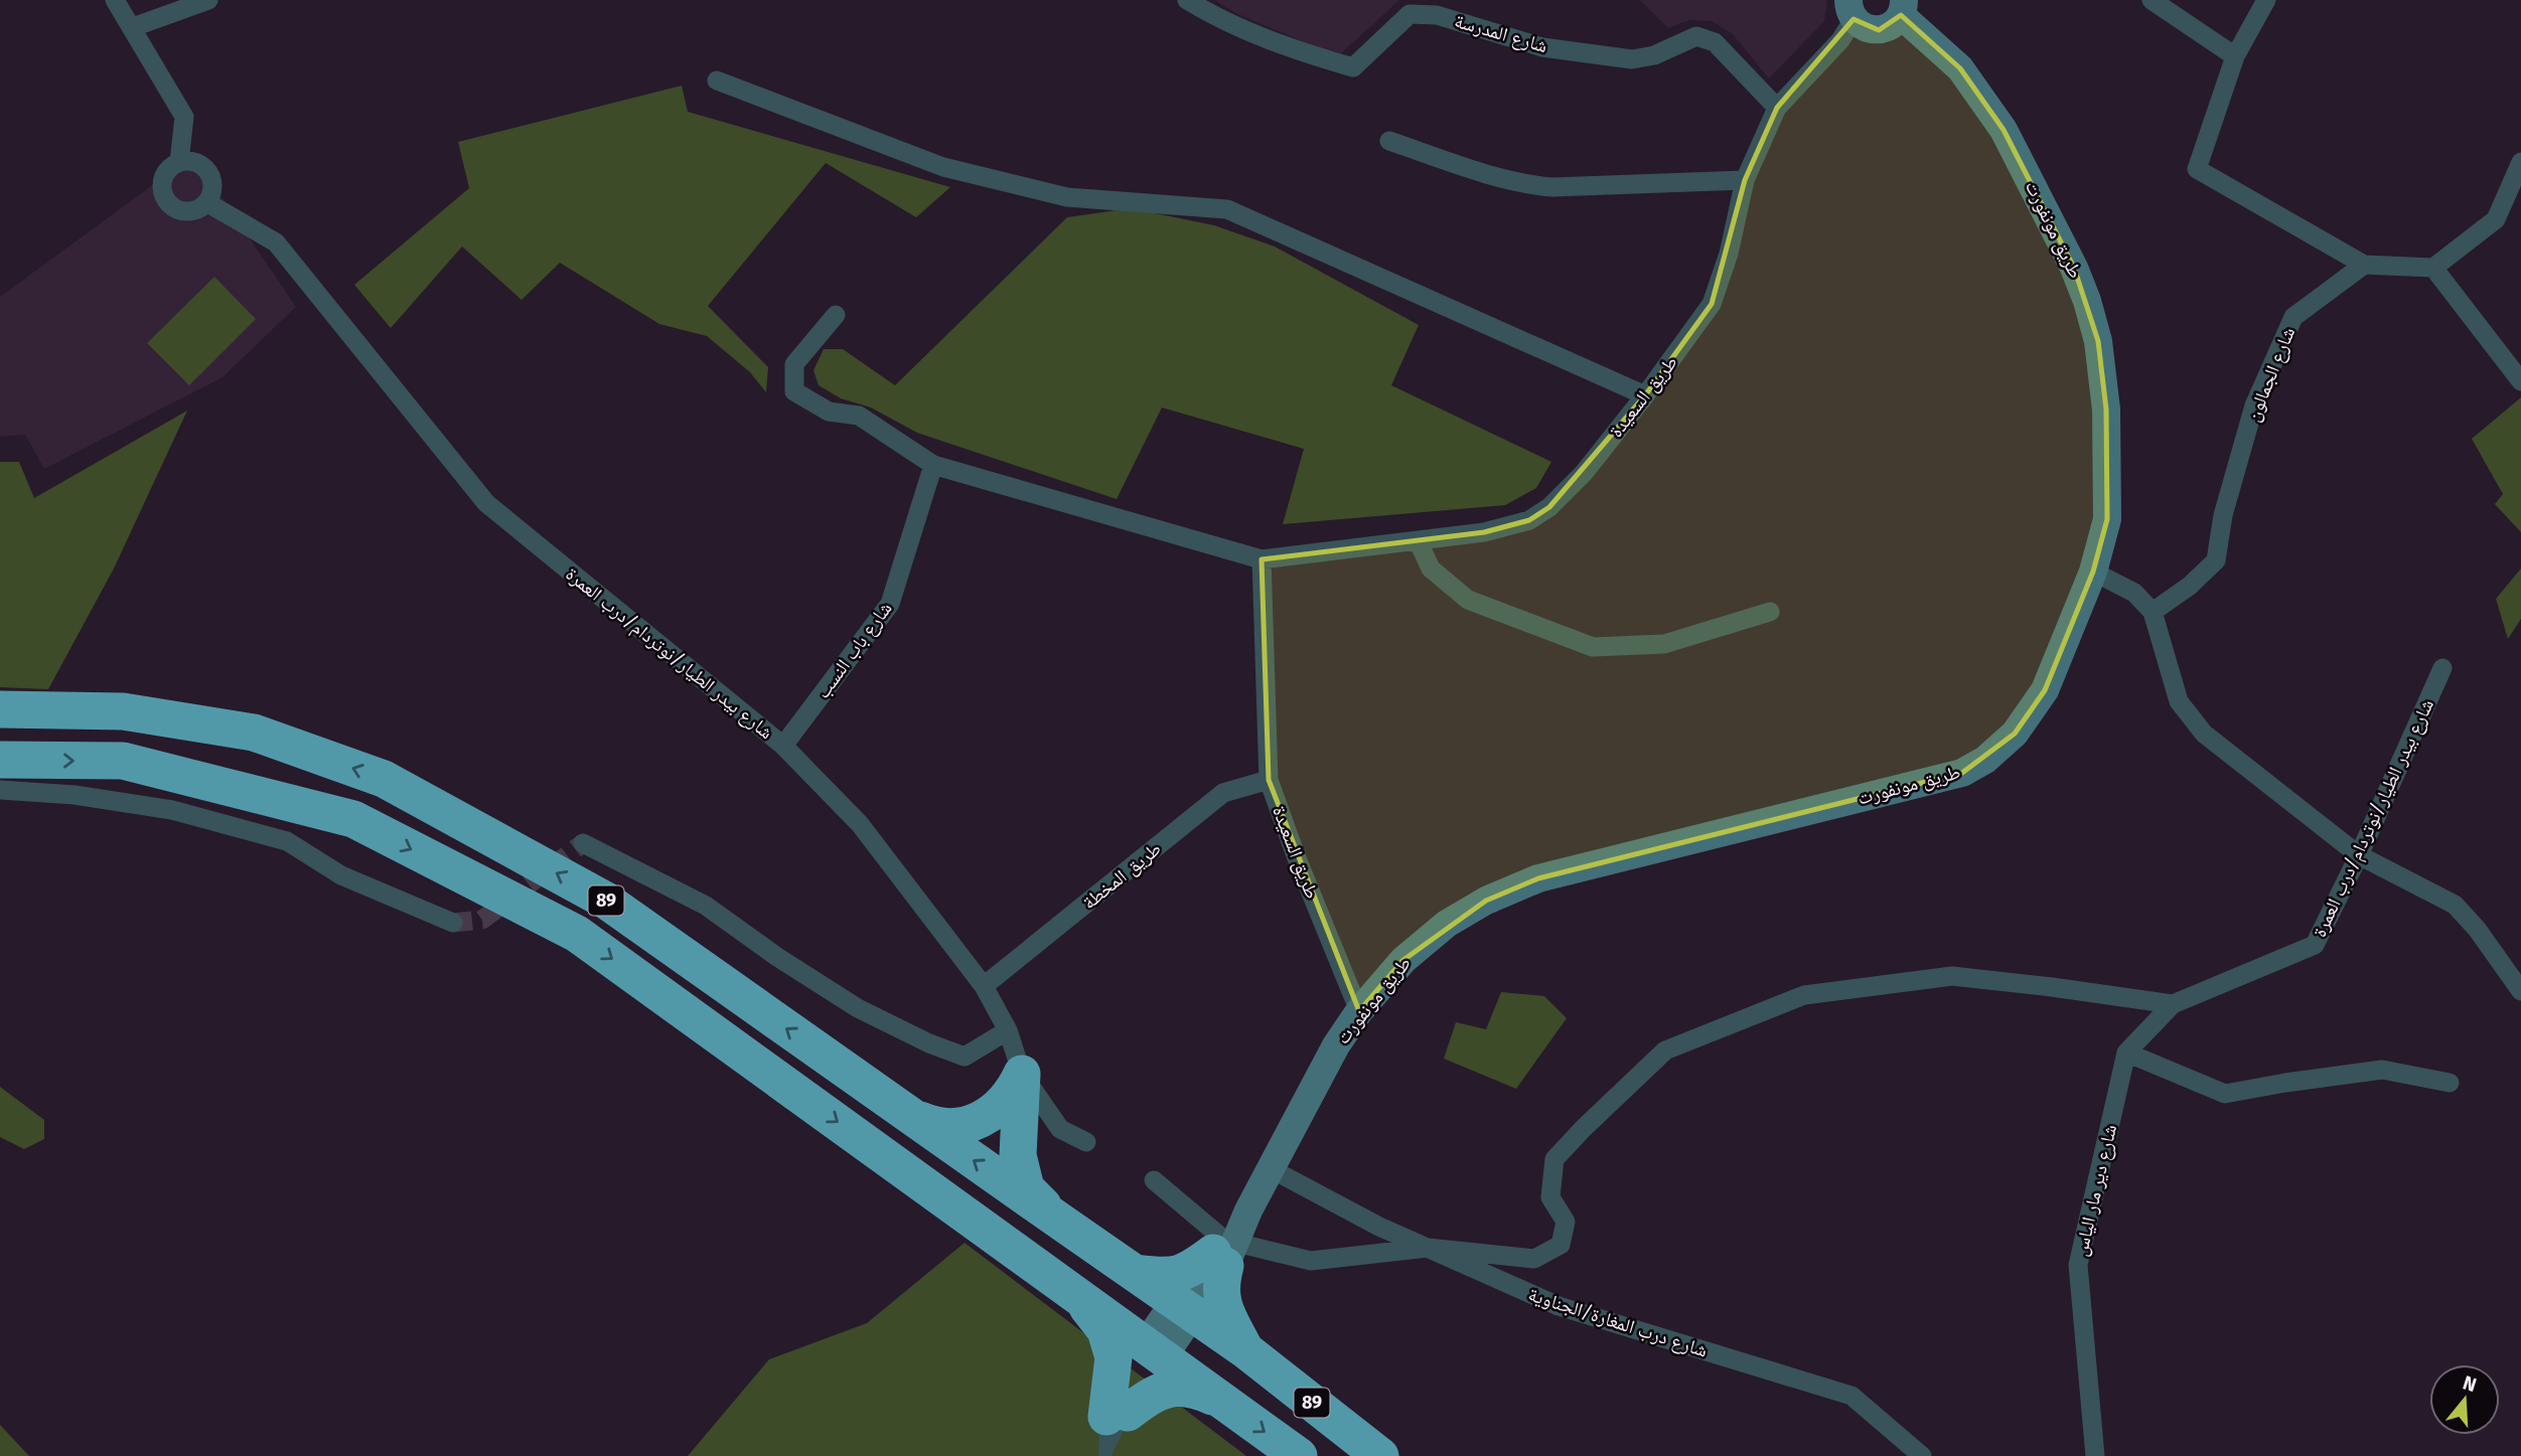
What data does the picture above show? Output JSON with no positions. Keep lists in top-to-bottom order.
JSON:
{
  "streets": {
    "highway": ["89"],
    "main road": ["طريق مونفورت"],
    "street": [
      "شارع المدرسة",
      "شارع الجمالون",
      "طريق السعيدة",
      "شارع باب النسب",
      "شارع بيدر الطيار/نوتردام/درب العمرة",
      "طريق المخطة",
      "شارع دير مار الياس",
      "شارع درب المغارة/الجناوية"
    ]
  },
  "crossings": [
    ["شارع المدرسة", "طريق السعيدة"],
    ["طريق مونفورت", "طريق السعيدة"],
    ["طريق مونفورت", "89"],
    ["طريق مونفورت", "شارع درب المغارة/الجناوية"],
    ["طريق السعيدة", "شارع باب النسب"],
    ["طريق السعيدة", "طريق المخطة"],
    ["شارع باب النسب", "شارع بيدر الطيار/نوتردام/درب العمرة"],
    ["شارع بيدر الطيار/نوتردام/درب العمرة", "طريق المخطة"]
  ],
  "north": "top"
}
